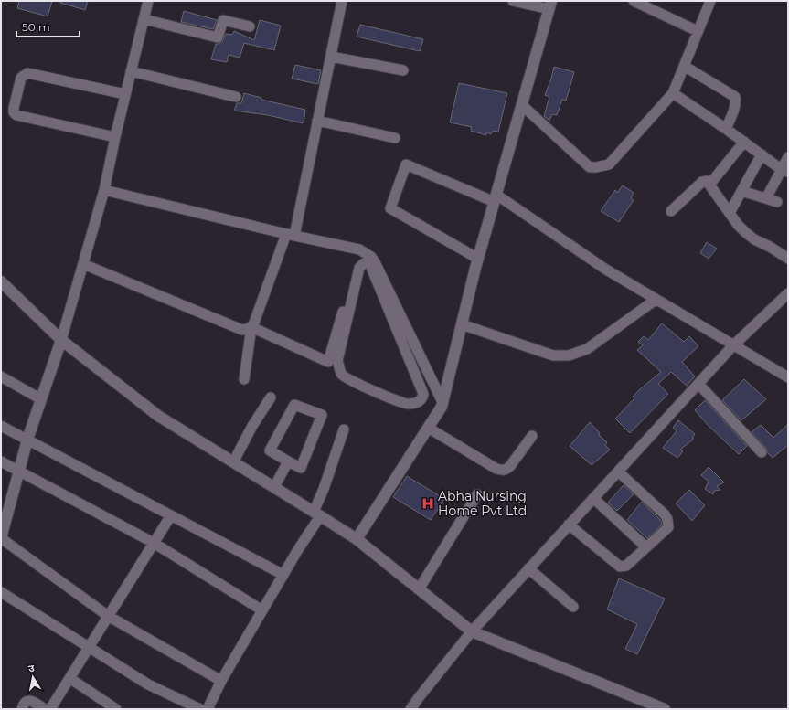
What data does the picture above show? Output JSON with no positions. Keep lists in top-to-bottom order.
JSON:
{
  "places": {
    "hospital": ["Abha Nursing Home Pvt Ltd"]
  },
  "scale_bar": "50 m",
  "north": "top"
}
